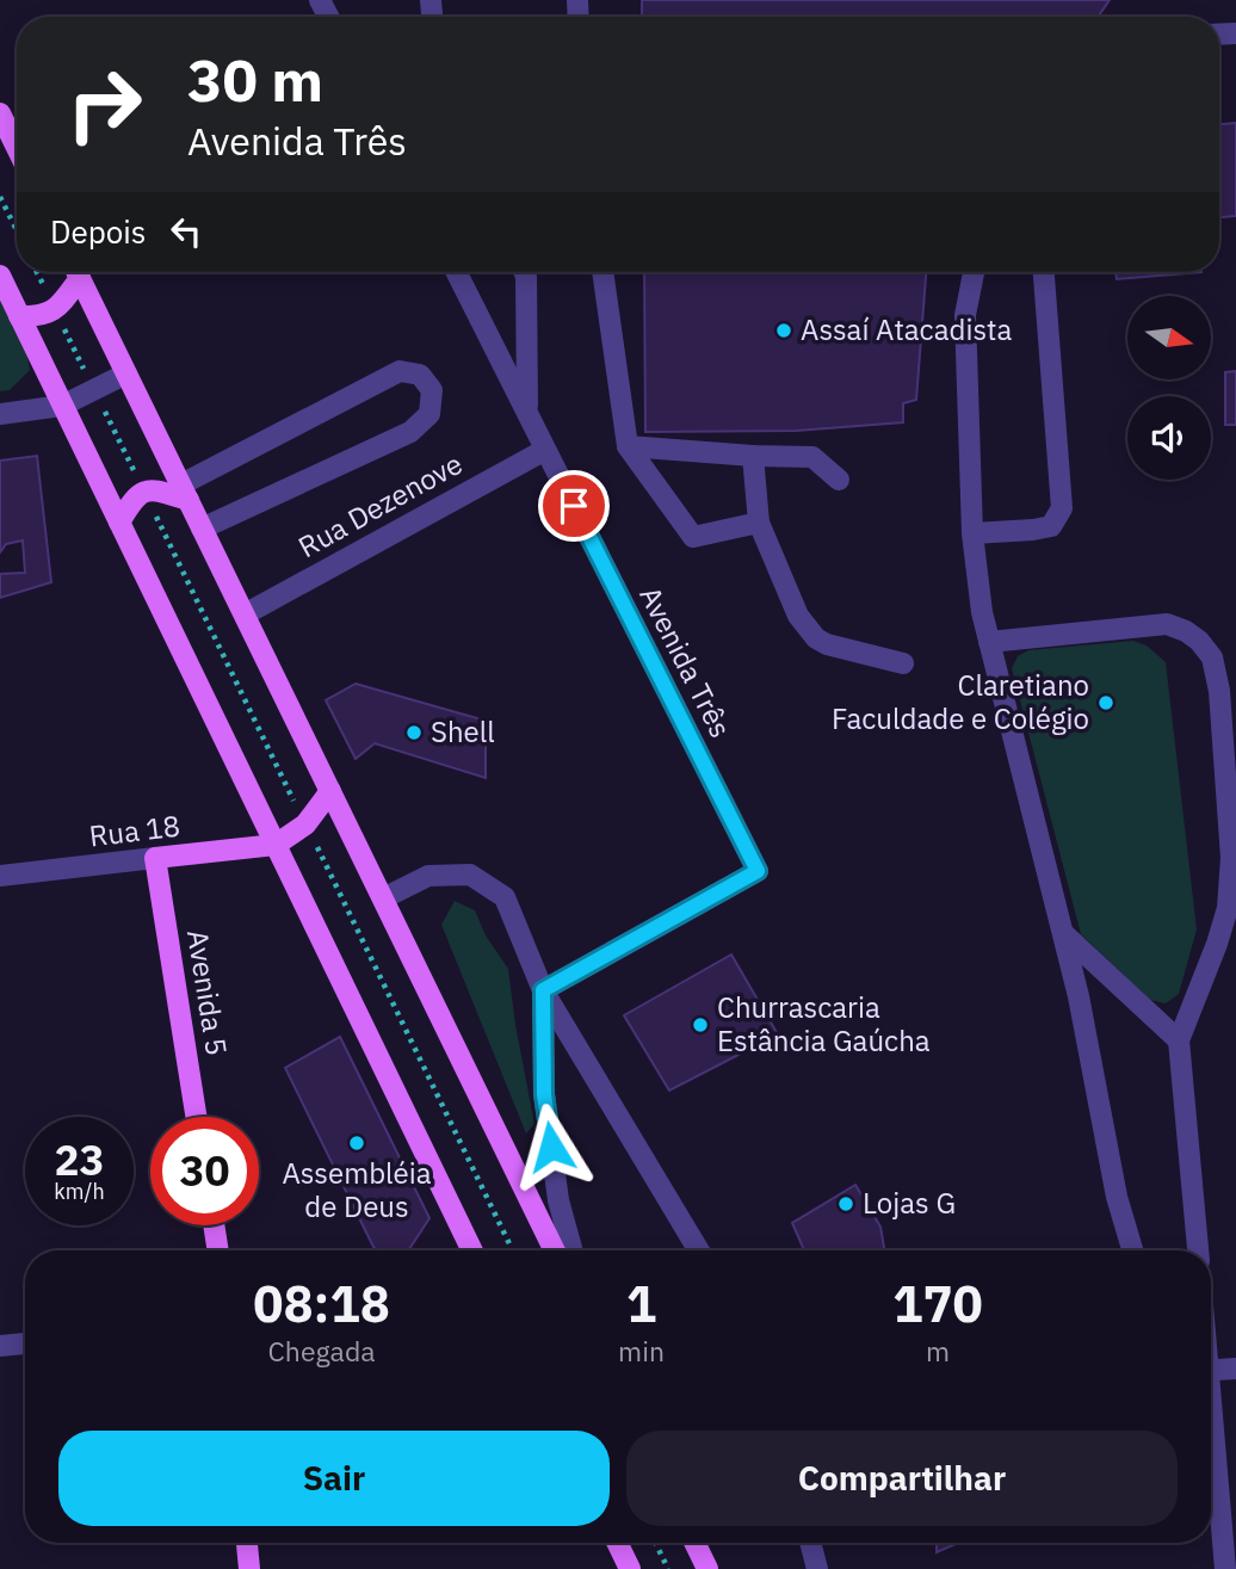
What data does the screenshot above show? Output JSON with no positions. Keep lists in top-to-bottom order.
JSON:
{
  "streets": {
    "main road": ["Rua 18", "Avenida 5"],
    "street": ["Rua Dezenove", "Avenida Três"]
  },
  "crossings": [
    ["Rua Dezenove", "Avenida Três"],
    ["Rua 18", "Avenida 5"]
  ],
  "places": [
    "Assaí Atacadista",
    "Claretiano Faculdade e Colégio",
    "Shell",
    "Churrascaria Estância Gaúcha",
    "Assembléia de Deus",
    "Lojas G"
  ],
  "north": "right",
  "page": {
    "turn": ["30 m", "Avenida Três"],
    "then": "Depois",
    "speed": "23 km/h",
    "limit": "30",
    "eta": [
      "08:18",
      "Chegada",
      "1",
      "min",
      "170",
      "m"
    ],
    "buttons": ["Sair", "Compartilhar"]
  }
}
